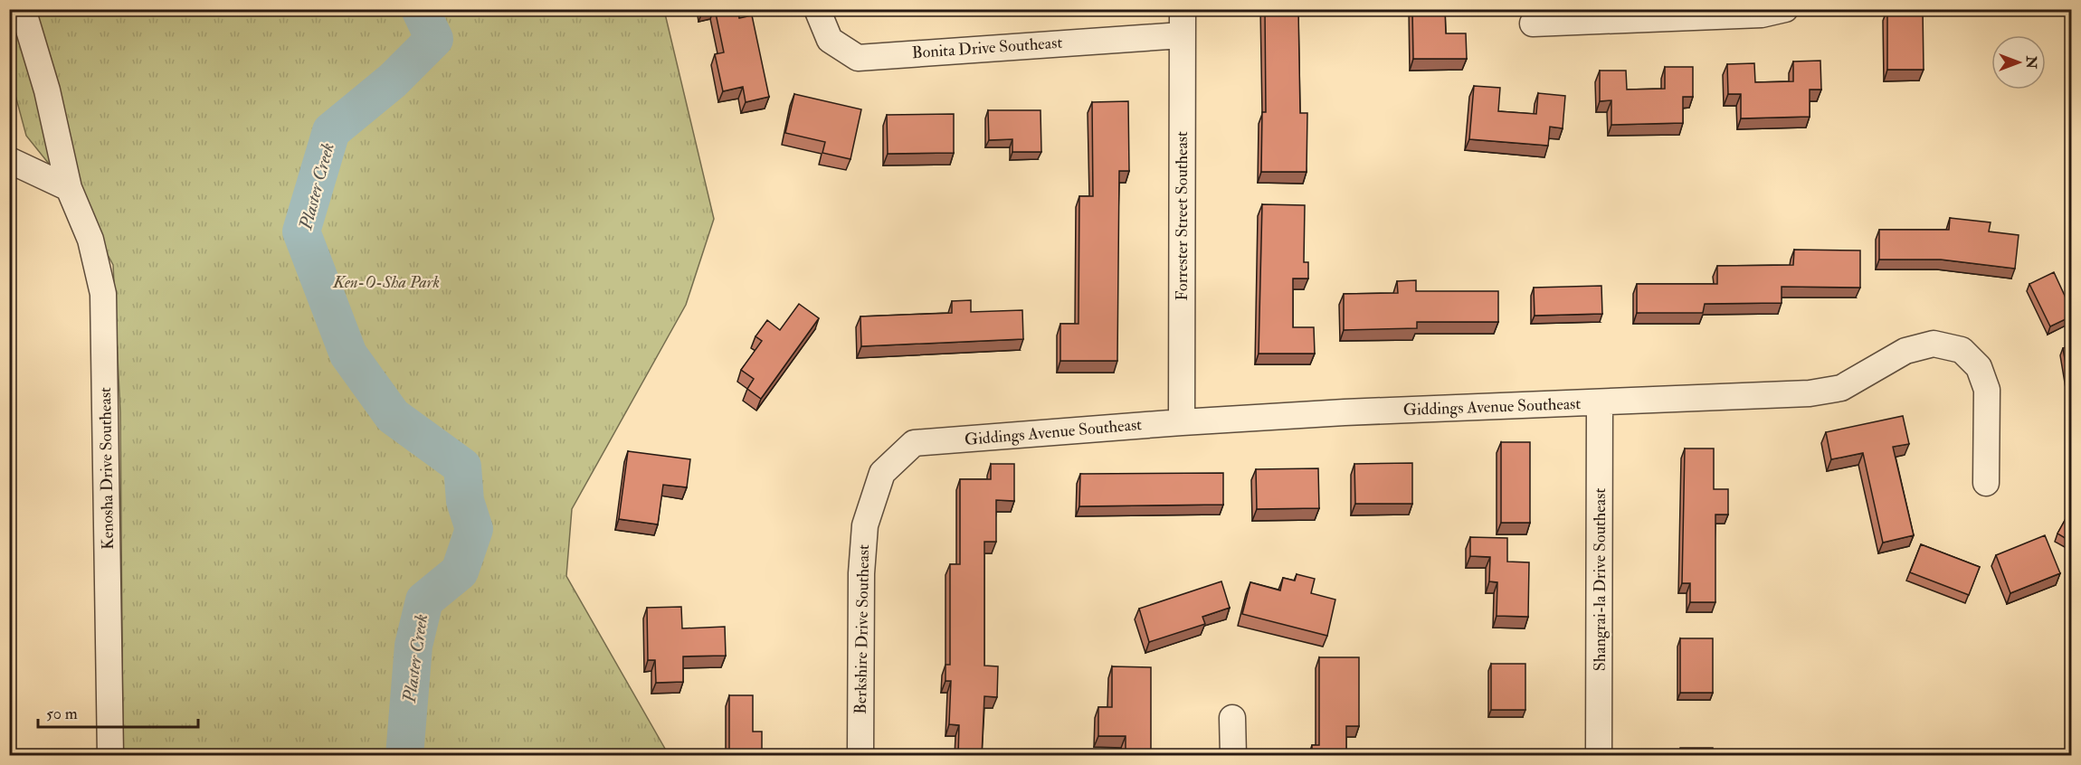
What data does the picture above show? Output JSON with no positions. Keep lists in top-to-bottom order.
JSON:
{
  "streets": {
    "street": [
      "Bonita Drive Southeast",
      "Forrester Street Southeast",
      "Giddings Avenue Southeast",
      "Kenosha Drive Southeast",
      "Shangrai-la Drive Southeast",
      "Berkshire Drive Southeast"
    ]
  },
  "crossings": [
    ["Bonita Drive Southeast", "Forrester Street Southeast"],
    ["Forrester Street Southeast", "Giddings Avenue Southeast"],
    ["Giddings Avenue Southeast", "Shangrai-la Drive Southeast"],
    ["Giddings Avenue Southeast", "Berkshire Drive Southeast"]
  ],
  "water": ["Plaster Creek"],
  "parks": ["Ken-O-Sha Park"],
  "scale_bar": "50 m",
  "north": "right"
}
